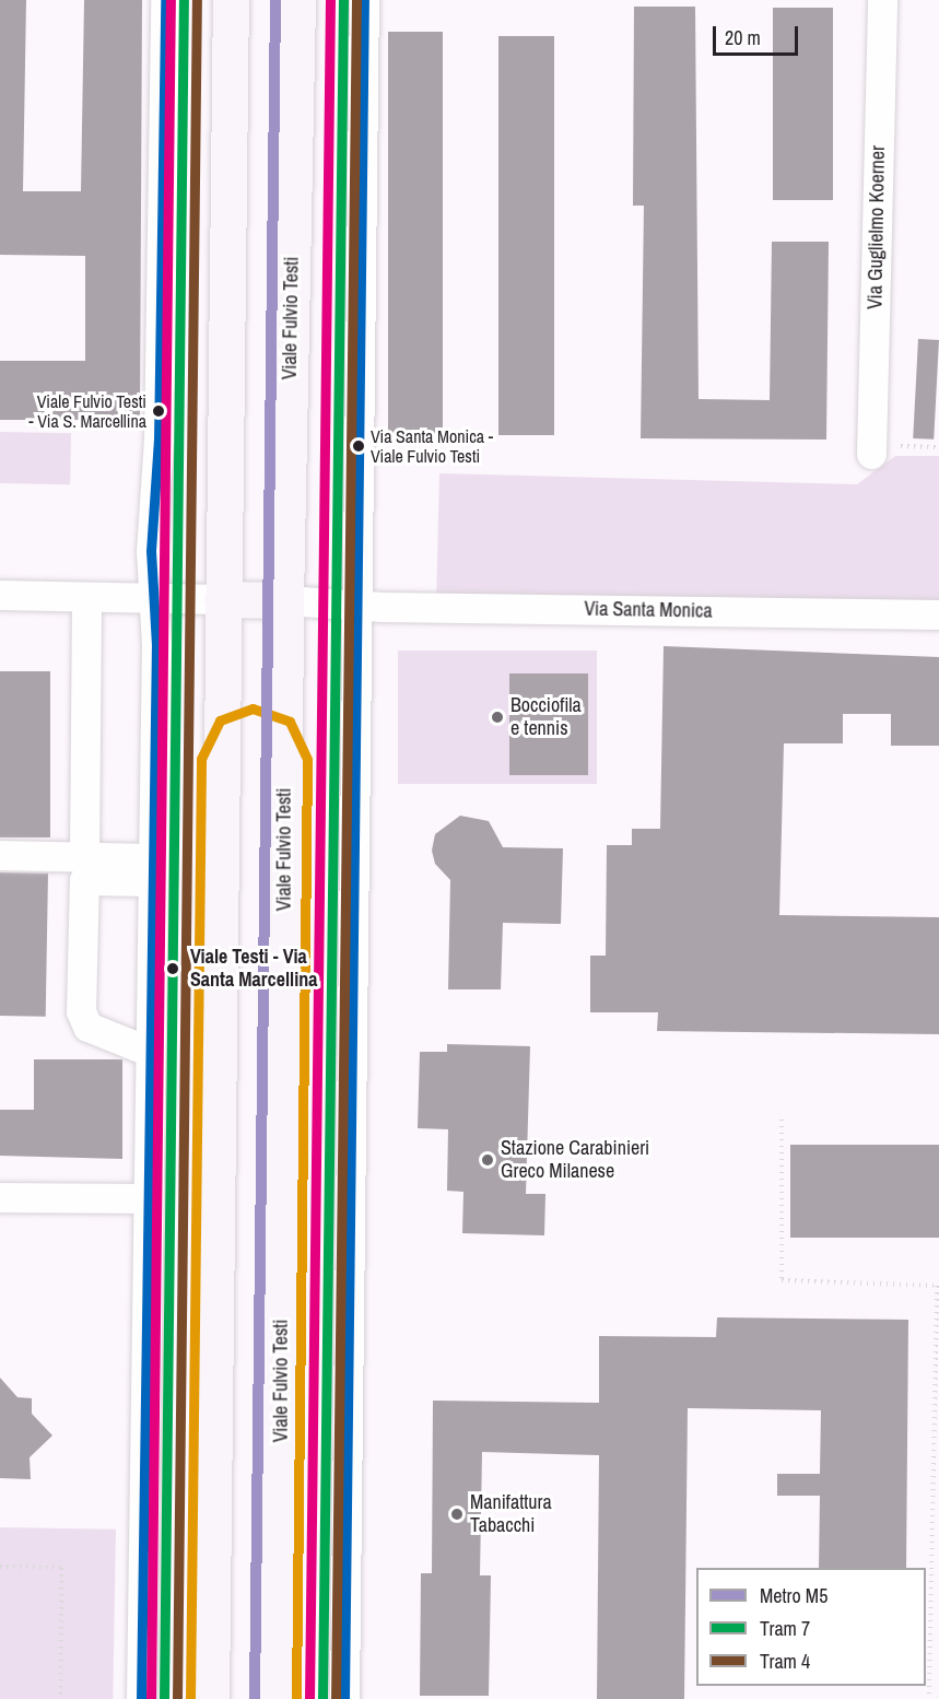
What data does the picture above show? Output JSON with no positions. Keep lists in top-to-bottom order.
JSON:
{
  "streets": {
    "main road": ["Viale Fulvio Testi"],
    "street": ["Via Guglielmo Koerner", "Via Santa Monica"]
  },
  "crossings": [
    ["Viale Fulvio Testi", "Via Santa Monica"]
  ],
  "places": [
    "Viale Fulvio Testi - Via S. Marcellina",
    "Via Santa Monica - Viale Fulvio Testi",
    "Bocciofila e tennis",
    "Viale Testi - Via Santa Marcellina",
    "Stazione Carabinieri Greco Milanese",
    "Manifattura Tabacchi"
  ],
  "lines": ["metro line M5", "tram line 7", "tram line 4"],
  "legend": ["Metro M5", "Tram 7", "Tram 4"],
  "scale_bar": "20 m"
}
